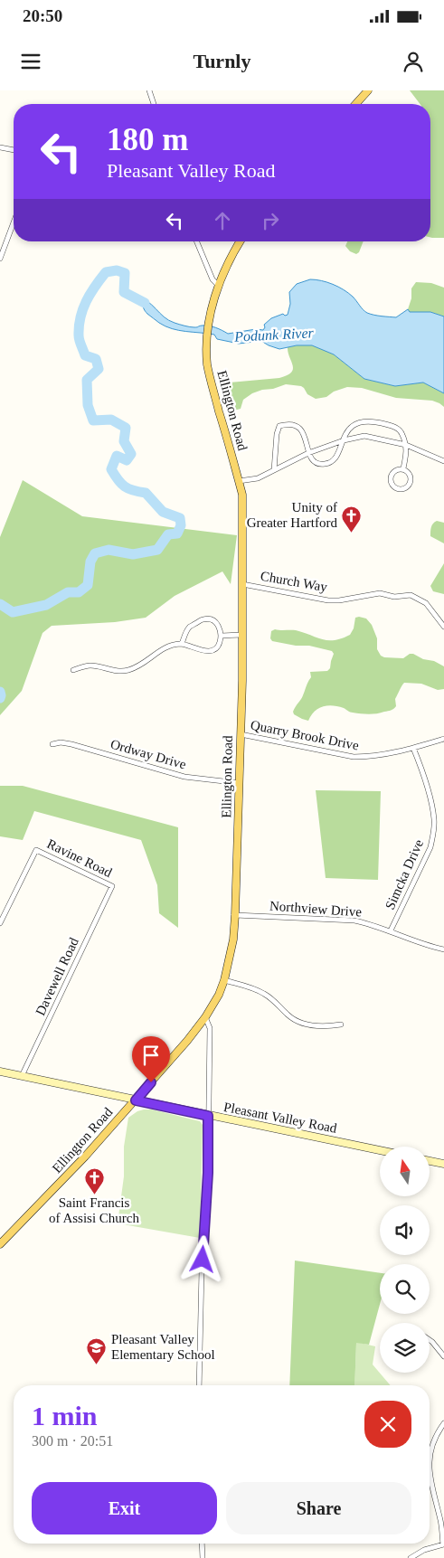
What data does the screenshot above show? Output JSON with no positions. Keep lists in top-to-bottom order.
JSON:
{
  "streets": {
    "main road": ["Ellington Road", "Pleasant Valley Road"],
    "street": [
      "Church Way",
      "Quarry Brook Drive",
      "Ordway Drive",
      "Ravine Road",
      "Simcka Drive",
      "Northview Drive",
      "Davewell Road"
    ]
  },
  "crossings": [
    ["Ellington Road", "Church Way"],
    ["Ellington Road", "Quarry Brook Drive"],
    ["Ellington Road", "Ordway Drive"],
    ["Ellington Road", "Northview Drive"],
    ["Ellington Road", "Pleasant Valley Road"],
    ["Quarry Brook Drive", "Simcka Drive"],
    ["Ravine Road", "Davewell Road"],
    ["Simcka Drive", "Northview Drive"],
    ["Davewell Road", "Pleasant Valley Road"]
  ],
  "water": ["Podunk River"],
  "places": {
    "church": ["Unity of Greater Hartford", "Saint Francis of Assisi Church"],
    "school or university": ["Pleasant Valley Elementary School"]
  },
  "north": "top",
  "page": {
    "status": "20:50",
    "header": "Turnly",
    "turn": ["180 m", "Pleasant Valley Road"],
    "heading": ["1 min", "300 m · 20:51"],
    "buttons": ["Exit", "Share"]
  }
}
